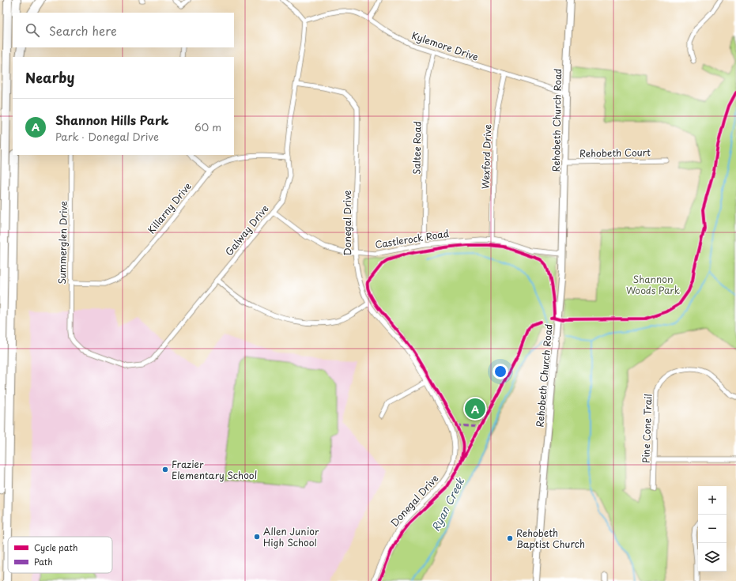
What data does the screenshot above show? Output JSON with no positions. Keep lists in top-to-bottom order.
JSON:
{
  "streets": {
    "street": [
      "Kylemore Drive",
      "Rehobeth Church Road",
      "Saltee Road",
      "Rehobeth Court",
      "Wexford Drive",
      "Killarny Drive",
      "Donegal Drive",
      "Galway Drive",
      "Castlerock Road",
      "Summerglen Drive",
      "Pine Cone Trail"
    ]
  },
  "crossings": [
    ["Kylemore Drive", "Rehobeth Church Road"],
    ["Kylemore Drive", "Saltee Road"],
    ["Kylemore Drive", "Wexford Drive"],
    ["Kylemore Drive", "Galway Drive"],
    ["Rehobeth Church Road", "Rehobeth Court"],
    ["Rehobeth Church Road", "Castlerock Road"],
    ["Saltee Road", "Castlerock Road"],
    ["Wexford Drive", "Castlerock Road"],
    ["Killarny Drive", "Galway Drive"],
    ["Killarny Drive", "Summerglen Drive"],
    ["Donegal Drive", "Galway Drive"],
    ["Donegal Drive", "Castlerock Road"],
    ["Galway Drive", "Castlerock Road"],
    ["Galway Drive", "Summerglen Drive"]
  ],
  "water": ["Ryan Creek"],
  "parks": ["Shannon Woods Park"],
  "places": ["Frazier Elementary School", "Allen Junior High School", "Rehobeth Baptist Church"],
  "legend": ["Cycle path", "Path"],
  "page": {
    "search": "Search here",
    "heading": "Nearby",
    "list": [
      {
        "mark": "A",
        "name": "Shannon Hills Park",
        "note": "Park · Donegal Drive",
        "value": "60 m"
      }
    ],
    "pins": "A",
    "map_buttons": ["+", "−"]
  }
}
